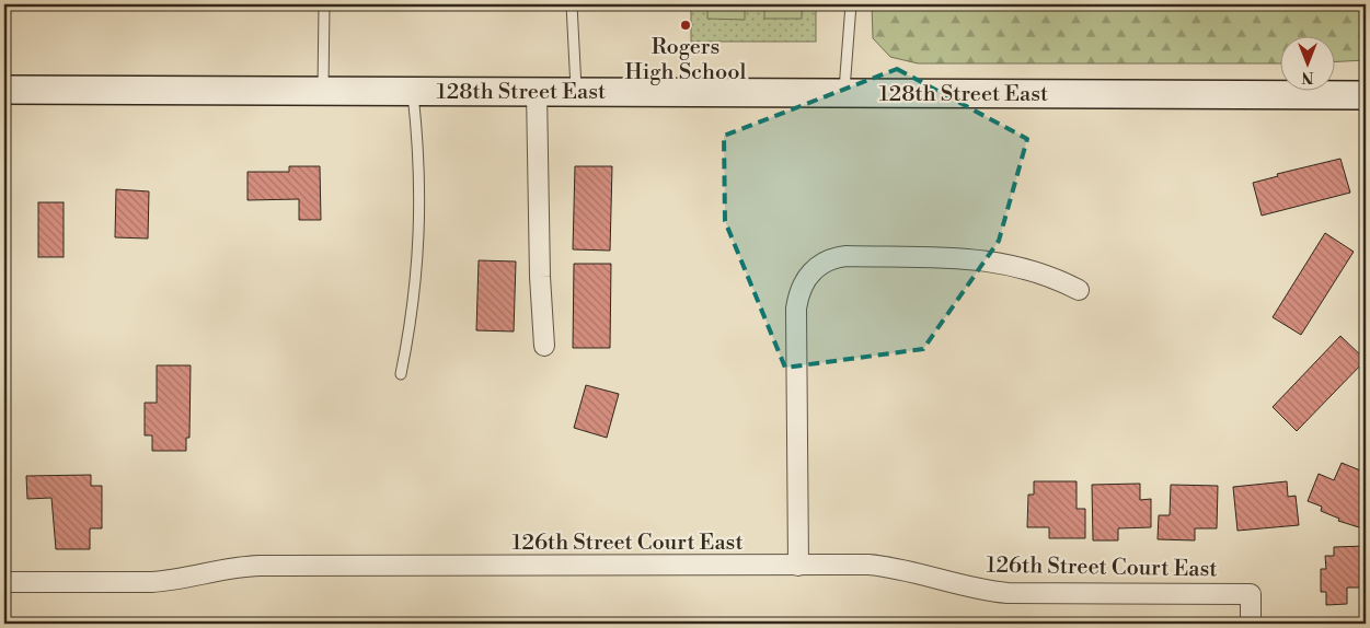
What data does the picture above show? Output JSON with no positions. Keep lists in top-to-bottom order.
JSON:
{
  "streets": {
    "street": ["128th Street East", "126th Street Court East"]
  },
  "places": ["Rogers High School"],
  "north": "bottom"
}
